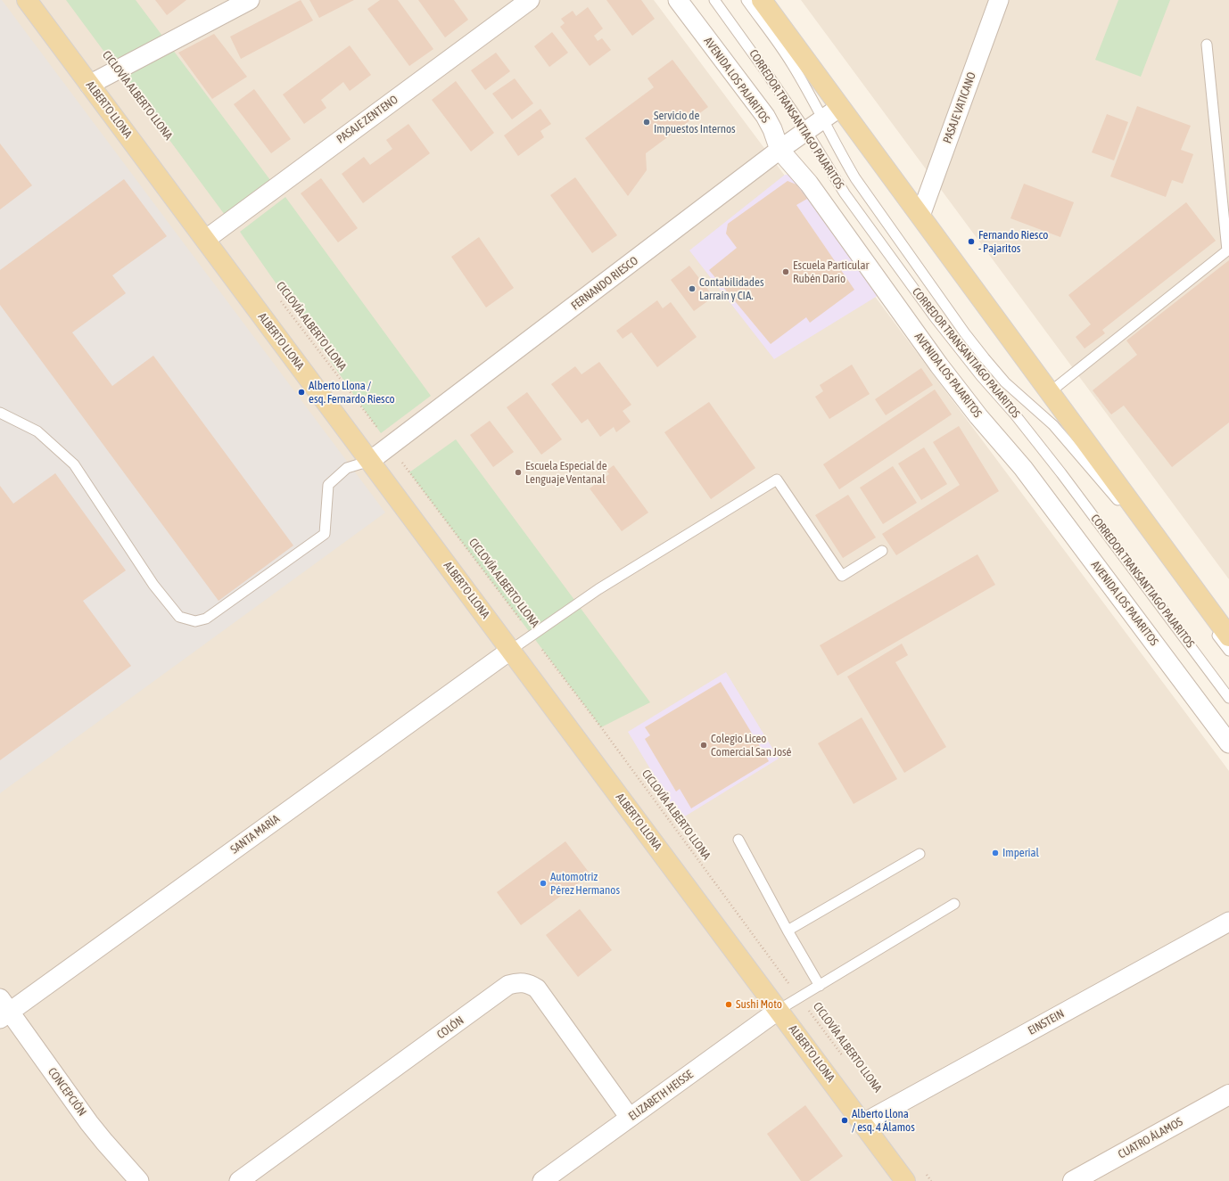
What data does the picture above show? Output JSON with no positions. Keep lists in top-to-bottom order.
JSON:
{
  "streets": {
    "main road": ["ALBERTO LLONA", "CUATRO ÁLAMOS"],
    "street": [
      "AVENIDA LOS PAJARITOS",
      "PASAJE VATICANO",
      "PASAJE ZENTENO",
      "FERNANDO RIESCO",
      "SANTA MARÍA",
      "EINSTEIN",
      "COLÓN",
      "CONCEPCIÓN",
      "ELIZABETH HEISSE"
    ],
    "lane": ["CORREDOR TRANSANTIAGO PAJARITOS"],
    "path": ["CICLOVÍA ALBERTO LLONA"]
  },
  "crossings": [
    ["AVENIDA LOS PAJARITOS", "FERNANDO RIESCO"],
    ["CICLOVÍA ALBERTO LLONA", "FERNANDO RIESCO"],
    ["ALBERTO LLONA", "PASAJE ZENTENO"],
    ["ALBERTO LLONA", "FERNANDO RIESCO"],
    ["ALBERTO LLONA", "SANTA MARÍA"],
    ["ALBERTO LLONA", "EINSTEIN"],
    ["ALBERTO LLONA", "ELIZABETH HEISSE"],
    ["CORREDOR TRANSANTIAGO PAJARITOS", "FERNANDO RIESCO"],
    ["SANTA MARÍA", "CONCEPCIÓN"],
    ["COLÓN", "ELIZABETH HEISSE"]
  ],
  "places": [
    "Servicio de Impuestos Internos",
    "Fernando Riesco - Pajaritos",
    "Escuela Particular Rubén Darío",
    "Contabilidades Larraín y CIA.",
    "Alberto Llona / esq. Fernardo Riesco",
    "Escuela Especial de Lenguaje Ventanal",
    "Colegio Liceo Comercial San José",
    "Imperial",
    "Automotriz Pérez Hermanos",
    "Sushi Moto",
    "Alberto Llona / esq. 4 Álamos"
  ]
}
